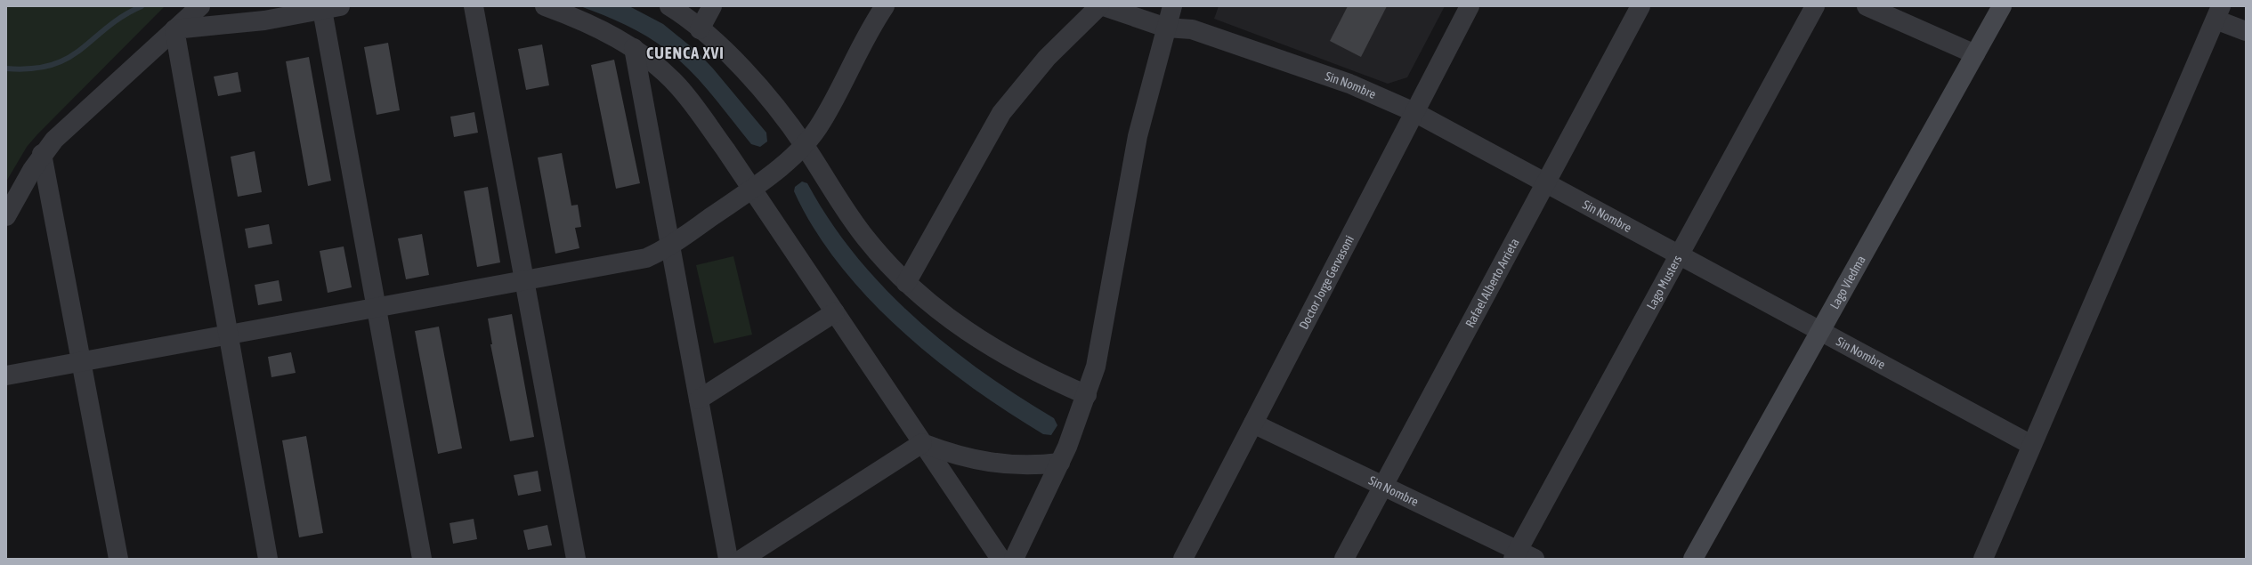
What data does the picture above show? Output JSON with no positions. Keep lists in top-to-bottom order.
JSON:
{
  "streets": {
    "main road": ["Lago Viedma"],
    "street": [
      "Sin Nombre",
      "Doctor Jorge Gervasoni",
      "Rafael Alberto Arrieta",
      "Lago Musters"
    ]
  },
  "crossings": [
    ["Sin Nombre", "Doctor Jorge Gervasoni"],
    ["Sin Nombre", "Rafael Alberto Arrieta"],
    ["Sin Nombre", "Lago Musters"],
    ["Sin Nombre", "Lago Viedma"]
  ],
  "districts": ["CUENCA XVI"]
}
